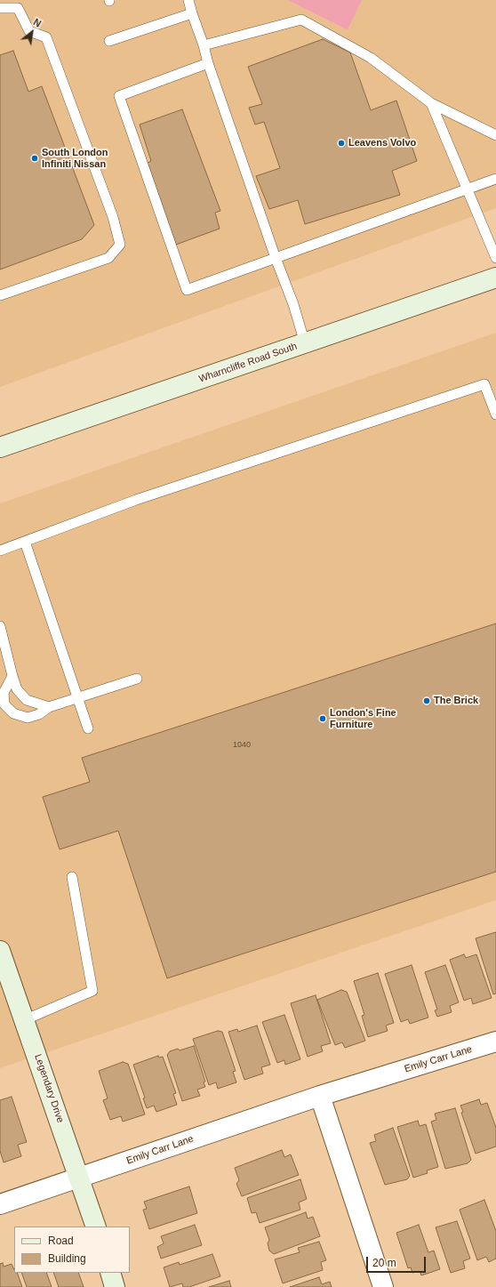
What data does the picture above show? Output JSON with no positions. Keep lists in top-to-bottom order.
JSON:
{
  "streets": {
    "main road": ["Wharncliffe Road South", "Legendary Drive"],
    "street": ["Emily Carr Lane"]
  },
  "crossings": [
    ["Emily Carr Lane", "Legendary Drive"]
  ],
  "places": [
    "Leavens Volvo",
    "South London Infiniti Nissan",
    "The Brick",
    "London's Fine Furniture"
  ],
  "house_numbers": ["1040"],
  "legend": ["Road", "Building"],
  "scale_bar": "20 m",
  "north": "top right"
}
